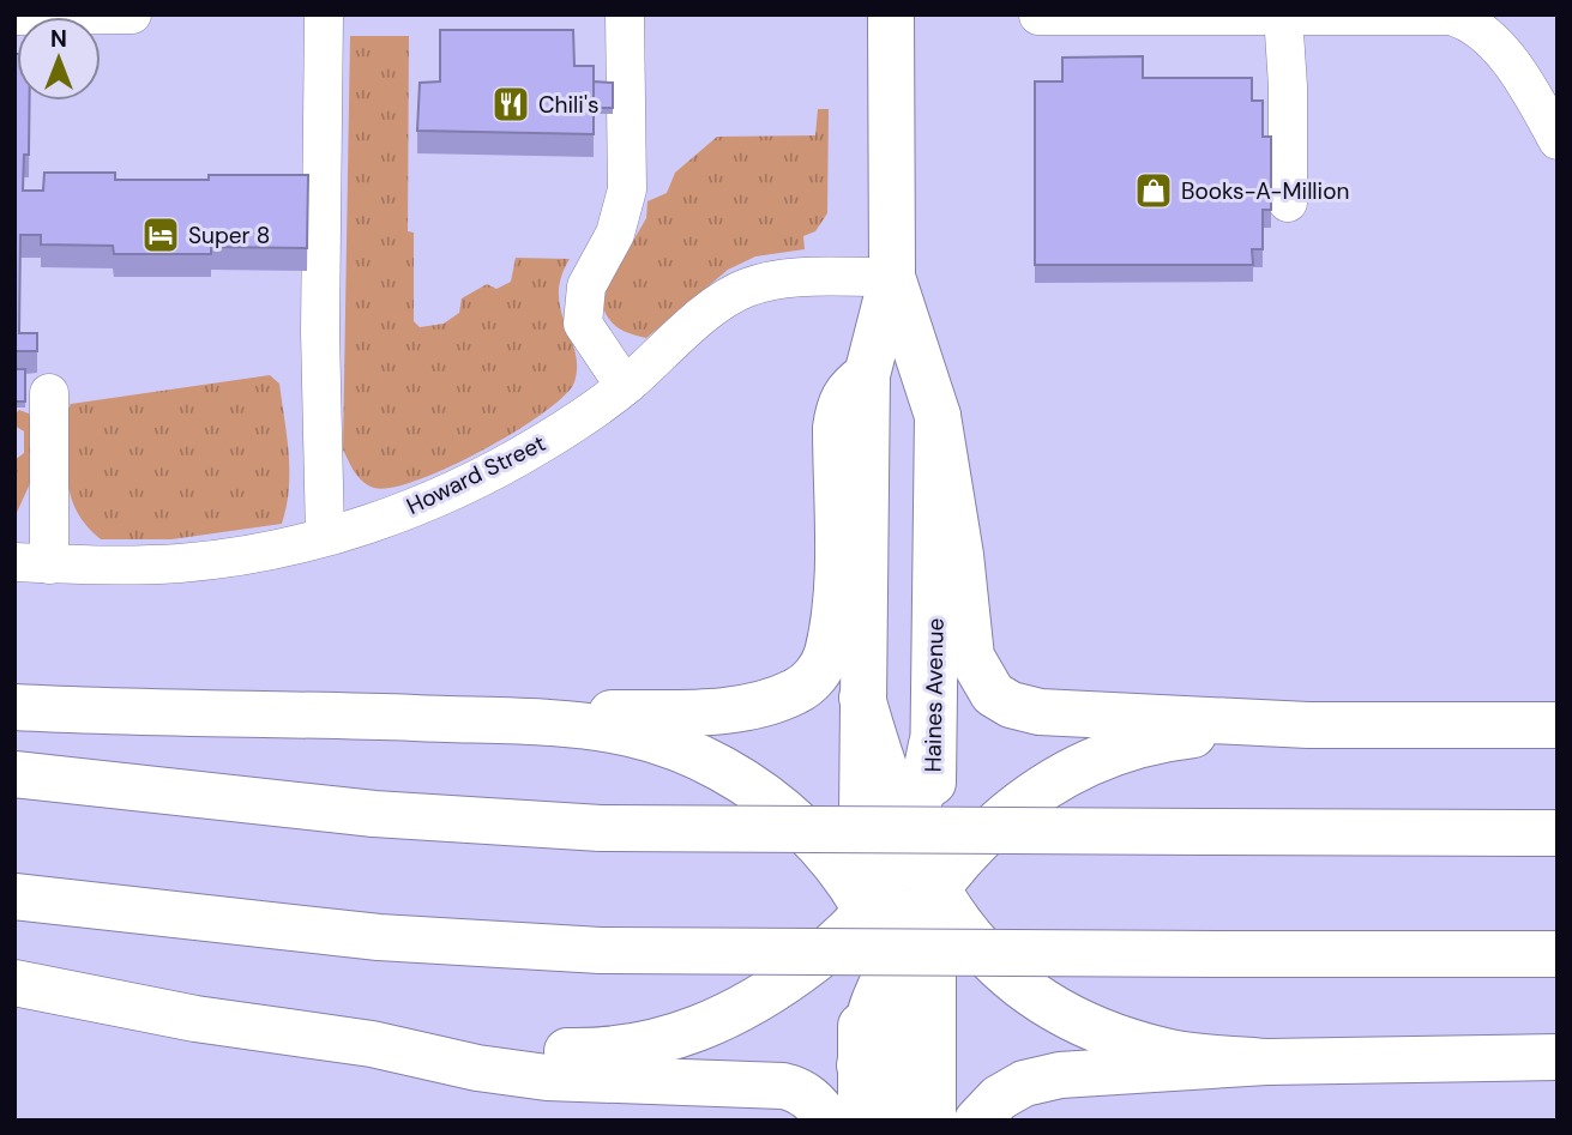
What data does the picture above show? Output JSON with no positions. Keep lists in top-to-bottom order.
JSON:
{
  "streets": {
    "main road": ["Haines Avenue"],
    "street": ["Howard Street"]
  },
  "crossings": [
    ["Howard Street", "Haines Avenue"]
  ],
  "places": {
    "restaurant": ["Chili's"],
    "shop": ["Books-A-Million"],
    "hotel": ["Super 8"]
  },
  "north": "top"
}
